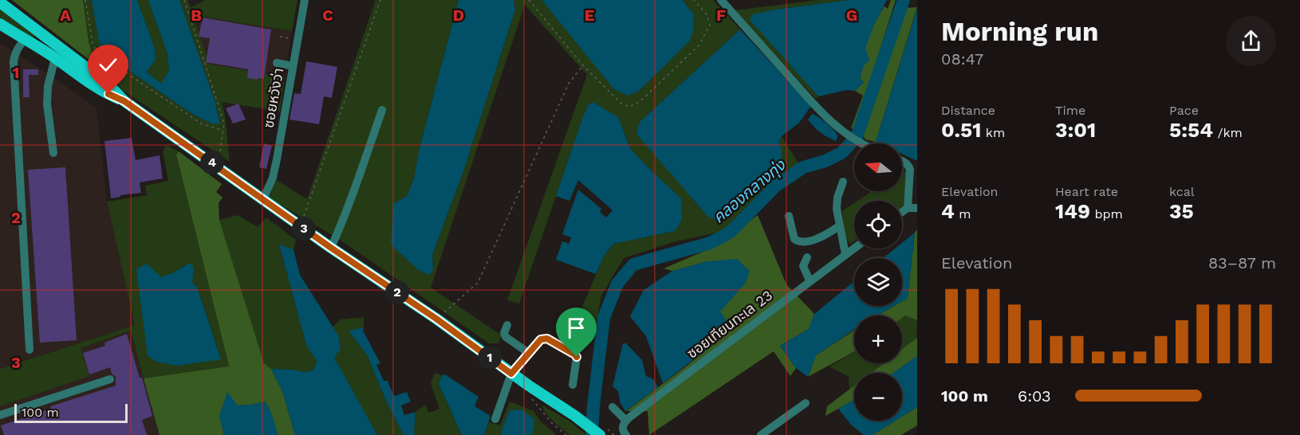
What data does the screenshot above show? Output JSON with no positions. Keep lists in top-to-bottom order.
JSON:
{
  "streets": {
    "street": ["ซอยหวังว่า", "ซอยเทียนทะเล 23"]
  },
  "water": ["คลองกลางทุ่ง"],
  "scale_bar": "100 m",
  "north": "left",
  "page": {
    "heading": ["Morning run", "08:47"],
    "stats": [
      ["Distance", "0.51 km"],
      ["Time", "3:01"],
      ["Pace", "5:54 /km"],
      ["Elevation", "4 m"],
      ["Heart rate", "149 bpm"],
      ["kcal", "35"]
    ],
    "map_buttons": ["+", "−"],
    "pins": [
      "4",
      "3",
      "2",
      "1"
    ],
    "chart": ["Elevation", "83–87 m"],
    "list": [
      {
        "name": "100 m",
        "note": "6:03"
      }
    ],
    "scale": "100 m"
  },
  "grid": {
    "columns": [
      "A",
      "B",
      "C",
      "D",
      "E",
      "F",
      "G"
    ],
    "rows": ["1", "2", "3"]
  }
}
